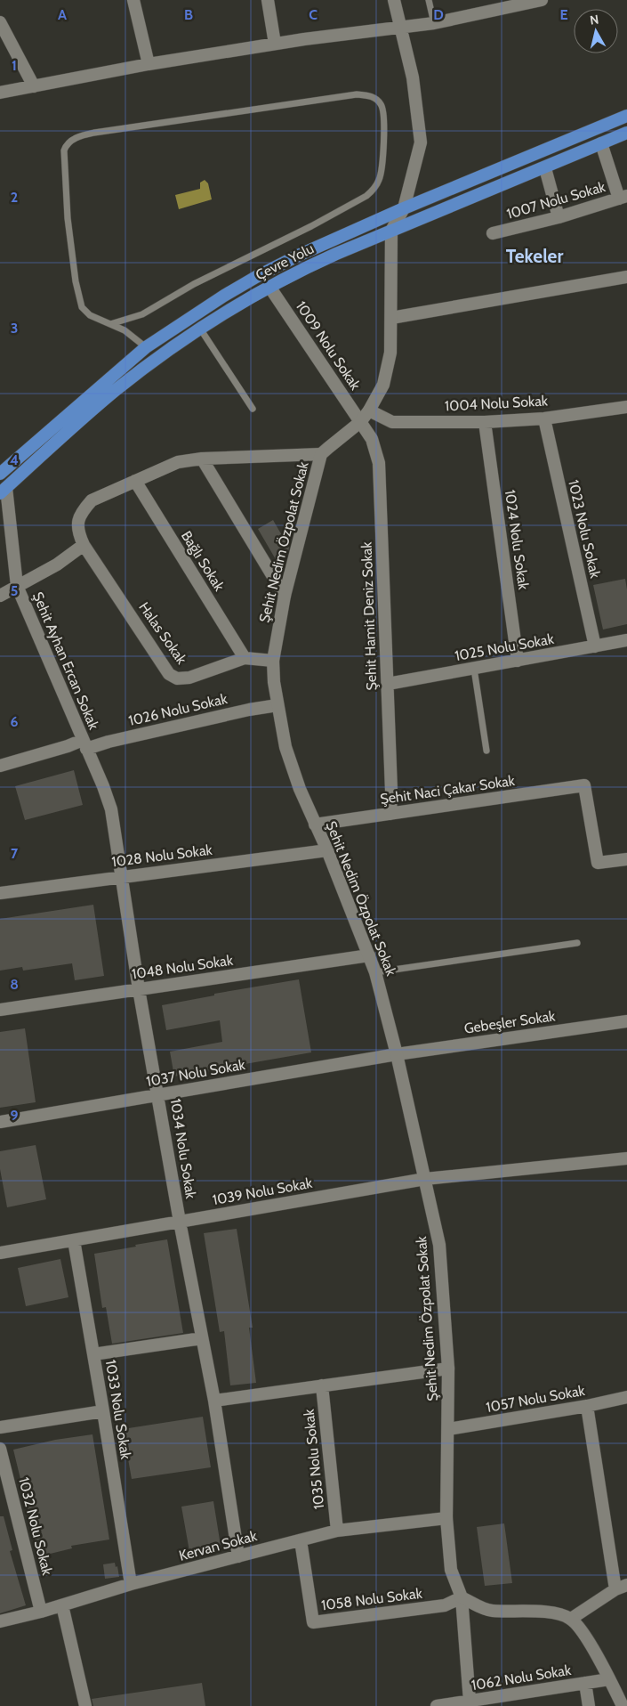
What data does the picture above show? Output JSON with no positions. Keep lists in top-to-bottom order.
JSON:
{
  "streets": {
    "main road": ["Çevre Yolu"],
    "street": [
      "1007 Nolu Sokak",
      "1009 Nolu Sokak",
      "1004 Nolu Sokak",
      "1023 Nolu Sokak",
      "1024 Nolu Sokak",
      "Şehit Nedim Özpolat Sokak",
      "Bağlı Sokak",
      "Şehit Hamit Deniz Sokak",
      "Halas Sokak",
      "1025 Nolu Sokak",
      "Şehit Ayhan Ercan Sokak",
      "1026 Nolu Sokak",
      "Şehit Naci Çakar Sokak",
      "1028 Nolu Sokak",
      "1048 Nolu Sokak",
      "Gebeşler Sokak",
      "1037 Nolu Sokak",
      "1034 Nolu Sokak",
      "1039 Nolu Sokak",
      "1057 Nolu Sokak",
      "1033 Nolu Sokak",
      "1035 Nolu Sokak",
      "1032 Nolu Sokak",
      "Kervan Sokak",
      "1058 Nolu Sokak",
      "1062 Nolu Sokak"
    ]
  },
  "crossings": [
    ["Çevre Yolu", "1009 Nolu Sokak"],
    ["Çevre Yolu", "Şehit Nedim Özpolat Sokak"],
    ["Çevre Yolu", "Şehit Ayhan Ercan Sokak"],
    ["1009 Nolu Sokak", "Şehit Nedim Özpolat Sokak"],
    ["1009 Nolu Sokak", "Şehit Hamit Deniz Sokak"],
    ["1004 Nolu Sokak", "1023 Nolu Sokak"],
    ["1004 Nolu Sokak", "1024 Nolu Sokak"],
    ["1004 Nolu Sokak", "Şehit Nedim Özpolat Sokak"],
    ["1023 Nolu Sokak", "1025 Nolu Sokak"],
    ["1024 Nolu Sokak", "1025 Nolu Sokak"],
    ["Şehit Nedim Özpolat Sokak", "Şehit Hamit Deniz Sokak"],
    ["Şehit Nedim Özpolat Sokak", "Halas Sokak"],
    ["Şehit Nedim Özpolat Sokak", "1026 Nolu Sokak"],
    ["Şehit Nedim Özpolat Sokak", "Şehit Naci Çakar Sokak"],
    ["Şehit Nedim Özpolat Sokak", "1028 Nolu Sokak"],
    ["Şehit Nedim Özpolat Sokak", "1048 Nolu Sokak"],
    ["Şehit Nedim Özpolat Sokak", "Gebeşler Sokak"],
    ["Şehit Nedim Özpolat Sokak", "1037 Nolu Sokak"],
    ["Şehit Nedim Özpolat Sokak", "1039 Nolu Sokak"],
    ["Şehit Nedim Özpolat Sokak", "1057 Nolu Sokak"],
    ["Şehit Nedim Özpolat Sokak", "Kervan Sokak"],
    ["Şehit Nedim Özpolat Sokak", "1058 Nolu Sokak"],
    ["Şehit Nedim Özpolat Sokak", "1062 Nolu Sokak"],
    ["Bağlı Sokak", "Halas Sokak"],
    ["Şehit Hamit Deniz Sokak", "1025 Nolu Sokak"],
    ["Şehit Hamit Deniz Sokak", "Şehit Naci Çakar Sokak"],
    ["Şehit Ayhan Ercan Sokak", "1026 Nolu Sokak"],
    ["Şehit Ayhan Ercan Sokak", "1034 Nolu Sokak"],
    ["1026 Nolu Sokak", "1034 Nolu Sokak"],
    ["1028 Nolu Sokak", "1034 Nolu Sokak"],
    ["1048 Nolu Sokak", "1034 Nolu Sokak"],
    ["Gebeşler Sokak", "1037 Nolu Sokak"],
    ["1037 Nolu Sokak", "1034 Nolu Sokak"],
    ["1034 Nolu Sokak", "1039 Nolu Sokak"],
    ["1034 Nolu Sokak", "Kervan Sokak"],
    ["1039 Nolu Sokak", "1033 Nolu Sokak"],
    ["1033 Nolu Sokak", "Kervan Sokak"],
    ["1035 Nolu Sokak", "Kervan Sokak"],
    ["1032 Nolu Sokak", "Kervan Sokak"],
    ["Kervan Sokak", "1058 Nolu Sokak"]
  ],
  "districts": ["Tekeler"],
  "north": "top",
  "grid": {
    "columns": [
      "A",
      "B",
      "C",
      "D",
      "E"
    ],
    "rows": [
      "1",
      "2",
      "3",
      "4",
      "5",
      "6",
      "7",
      "8",
      "9"
    ]
  }
}
